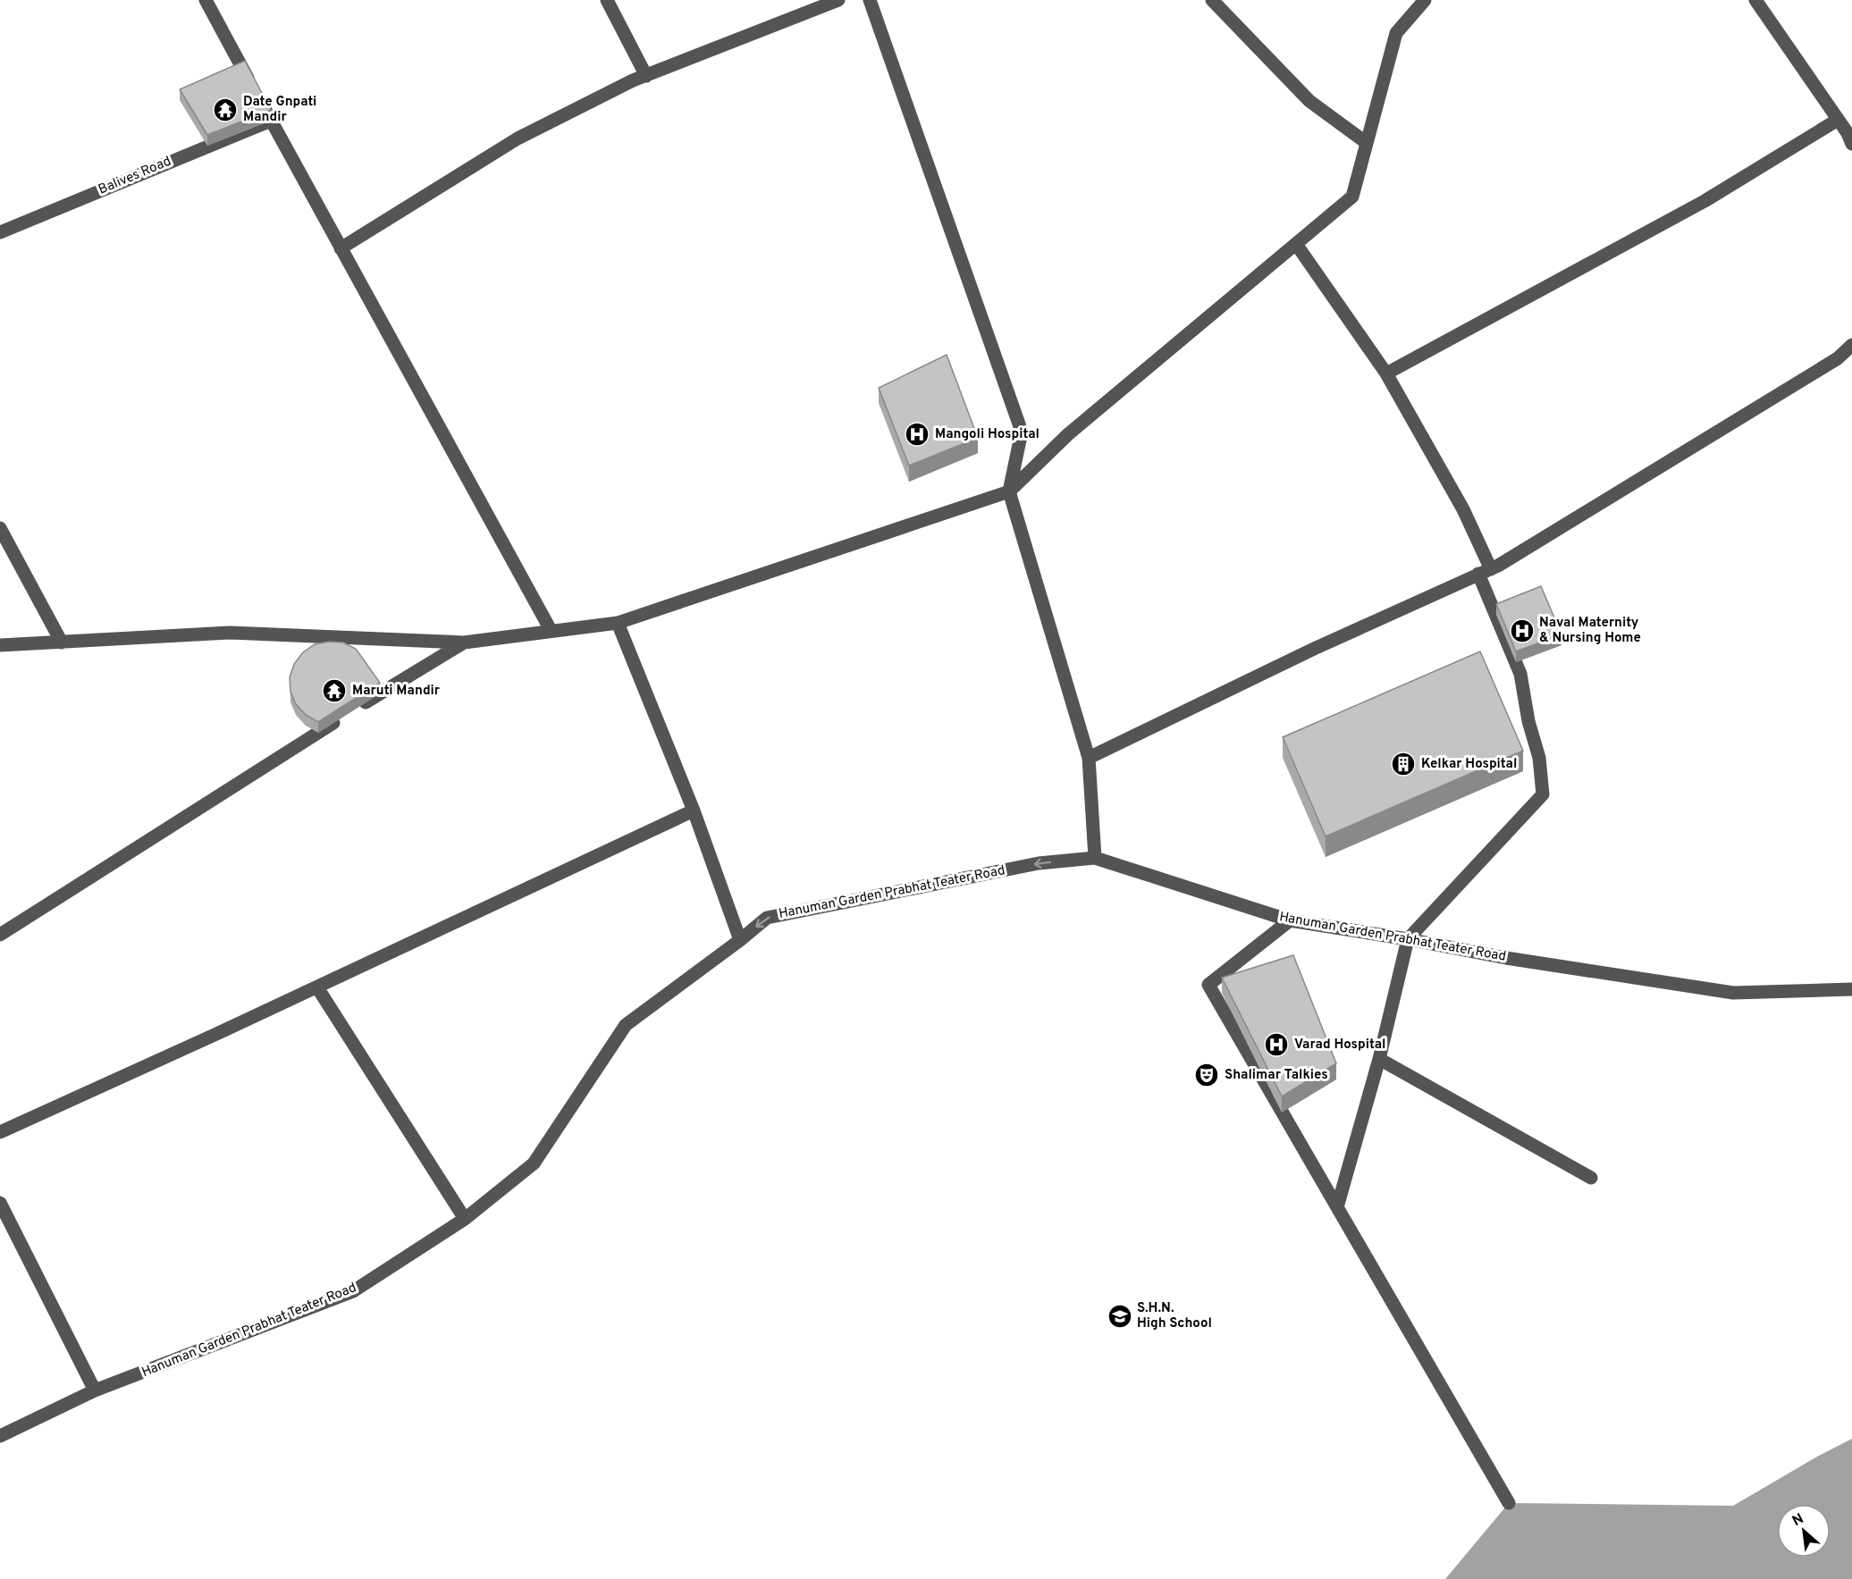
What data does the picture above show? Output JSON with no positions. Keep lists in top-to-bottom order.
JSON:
{
  "streets": {
    "street": ["Balives Road", "Hanuman Garden Prabhat Teater Road"]
  },
  "places": {
    "temple": ["Date Gnpati Mandir", "Maruti Mandir"],
    "hospital": ["Mangoli Hospital", "Naval Maternity & Nursing Home", "Varad Hospital"],
    "building": ["Kelkar Hospital"],
    "theatre": ["Shalimar Talkies"],
    "school or university": ["S.H.N. High School"]
  },
  "north": "top left"
}
